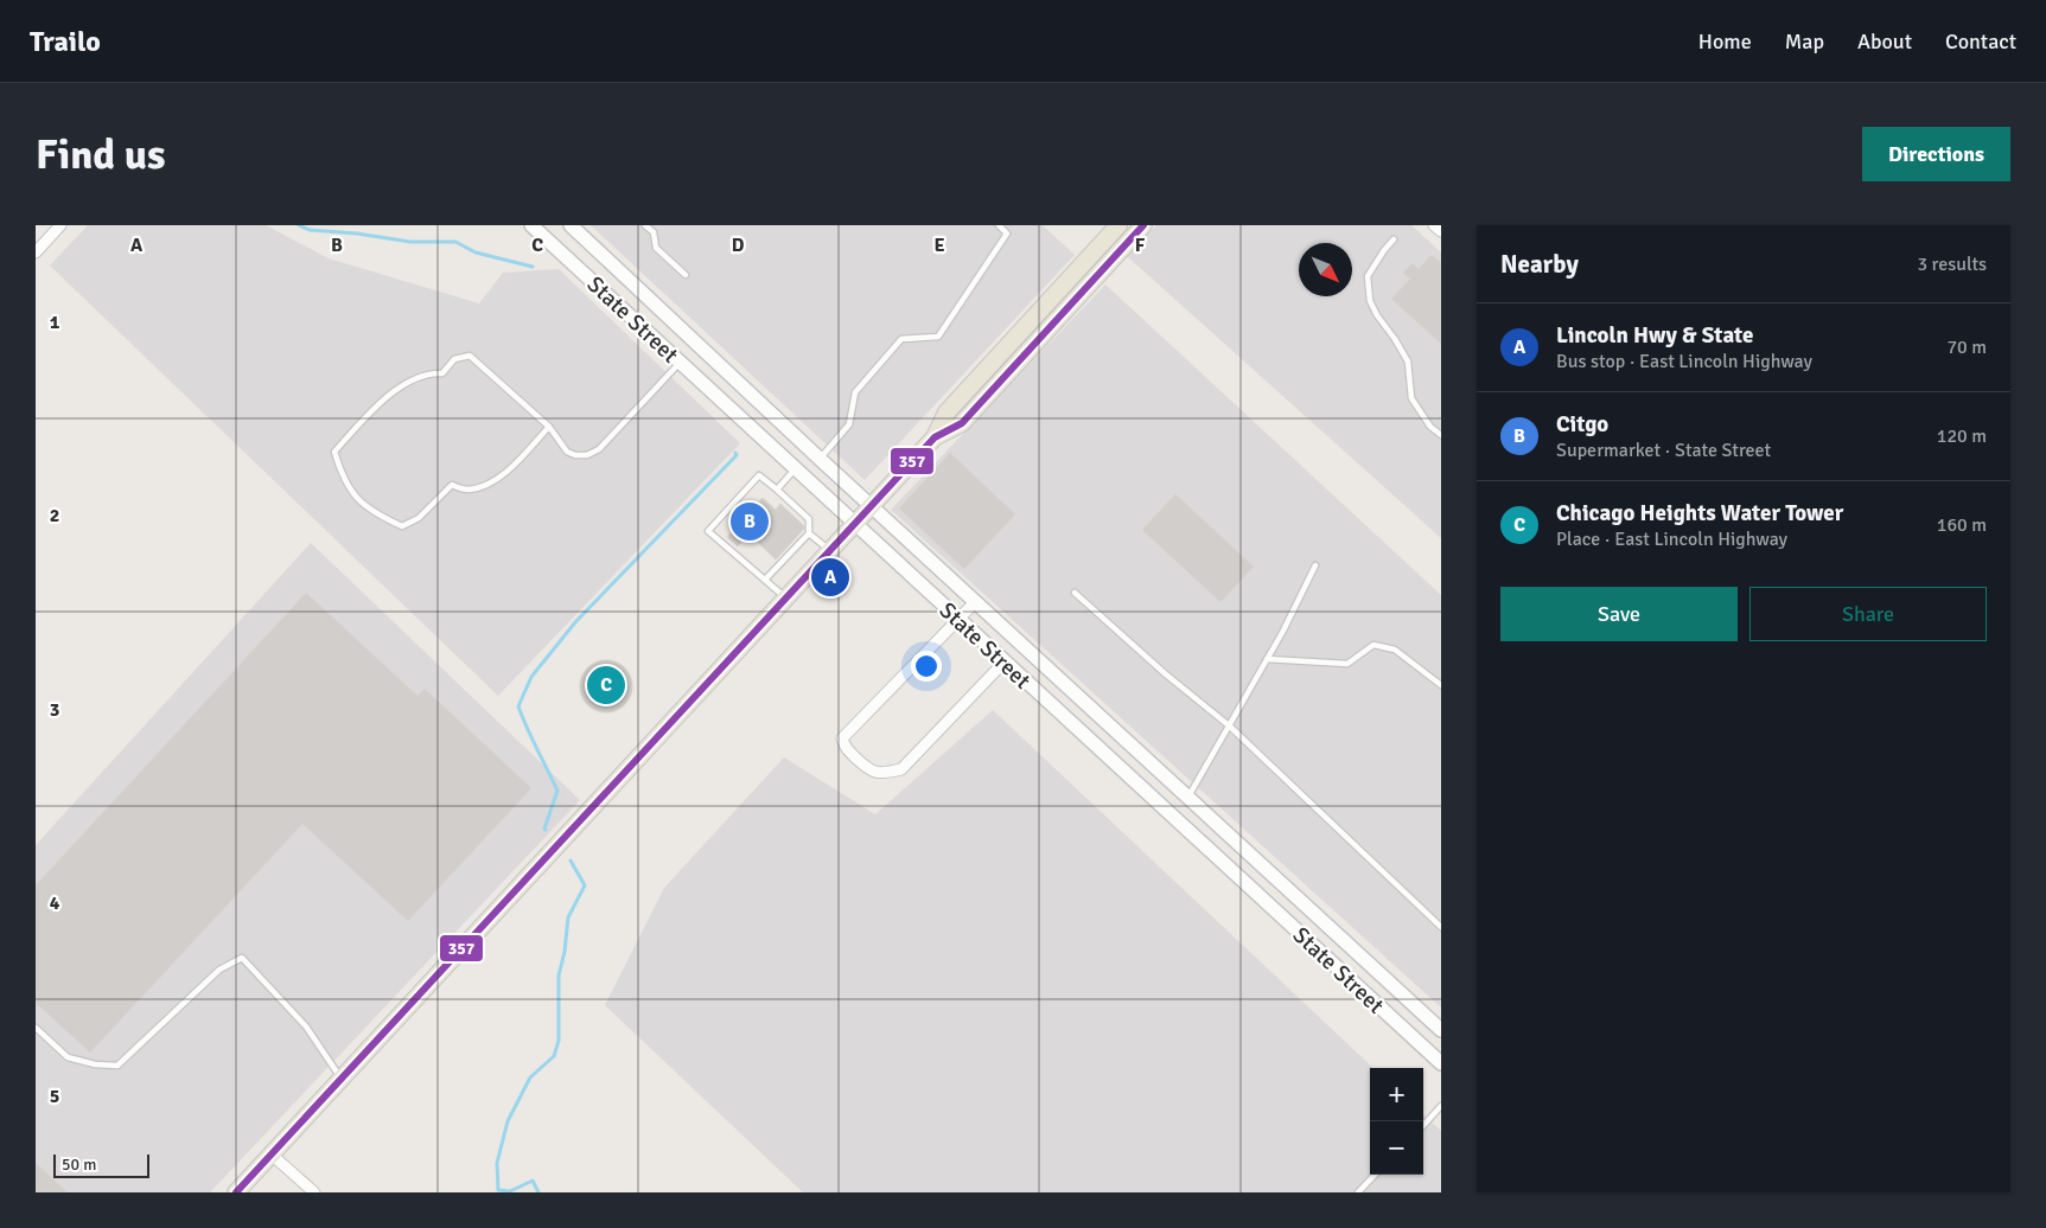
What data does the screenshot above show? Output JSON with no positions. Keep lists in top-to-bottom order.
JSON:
{
  "streets": {
    "street": ["State Street"]
  },
  "lines": ["transit line 357"],
  "scale_bar": "50 m",
  "north": "bottom right",
  "page": {
    "header": "Trailo",
    "nav": [
      "Home",
      "Map",
      "About",
      "Contact"
    ],
    "buttons": [
      "Directions",
      ["Save", "Share"]
    ],
    "title": "Find us",
    "heading": ["Nearby", "3 results"],
    "list": [
      {
        "mark": "A",
        "name": "Lincoln Hwy & State",
        "note": "Bus stop · East Lincoln Highway",
        "value": "70 m"
      },
      {
        "mark": "B",
        "name": "Citgo",
        "note": "Supermarket · State Street",
        "value": "120 m"
      },
      {
        "mark": "C",
        "name": "Chicago Heights Water Tower",
        "note": "Place · East Lincoln Highway",
        "value": "160 m"
      }
    ],
    "pins": ["B", "A", "C"],
    "map_buttons": ["+", "−"],
    "scale": "50 m"
  },
  "grid": {
    "columns": [
      "A",
      "B",
      "C",
      "D",
      "E",
      "F"
    ],
    "rows": [
      "1",
      "2",
      "3",
      "4",
      "5"
    ]
  }
}
